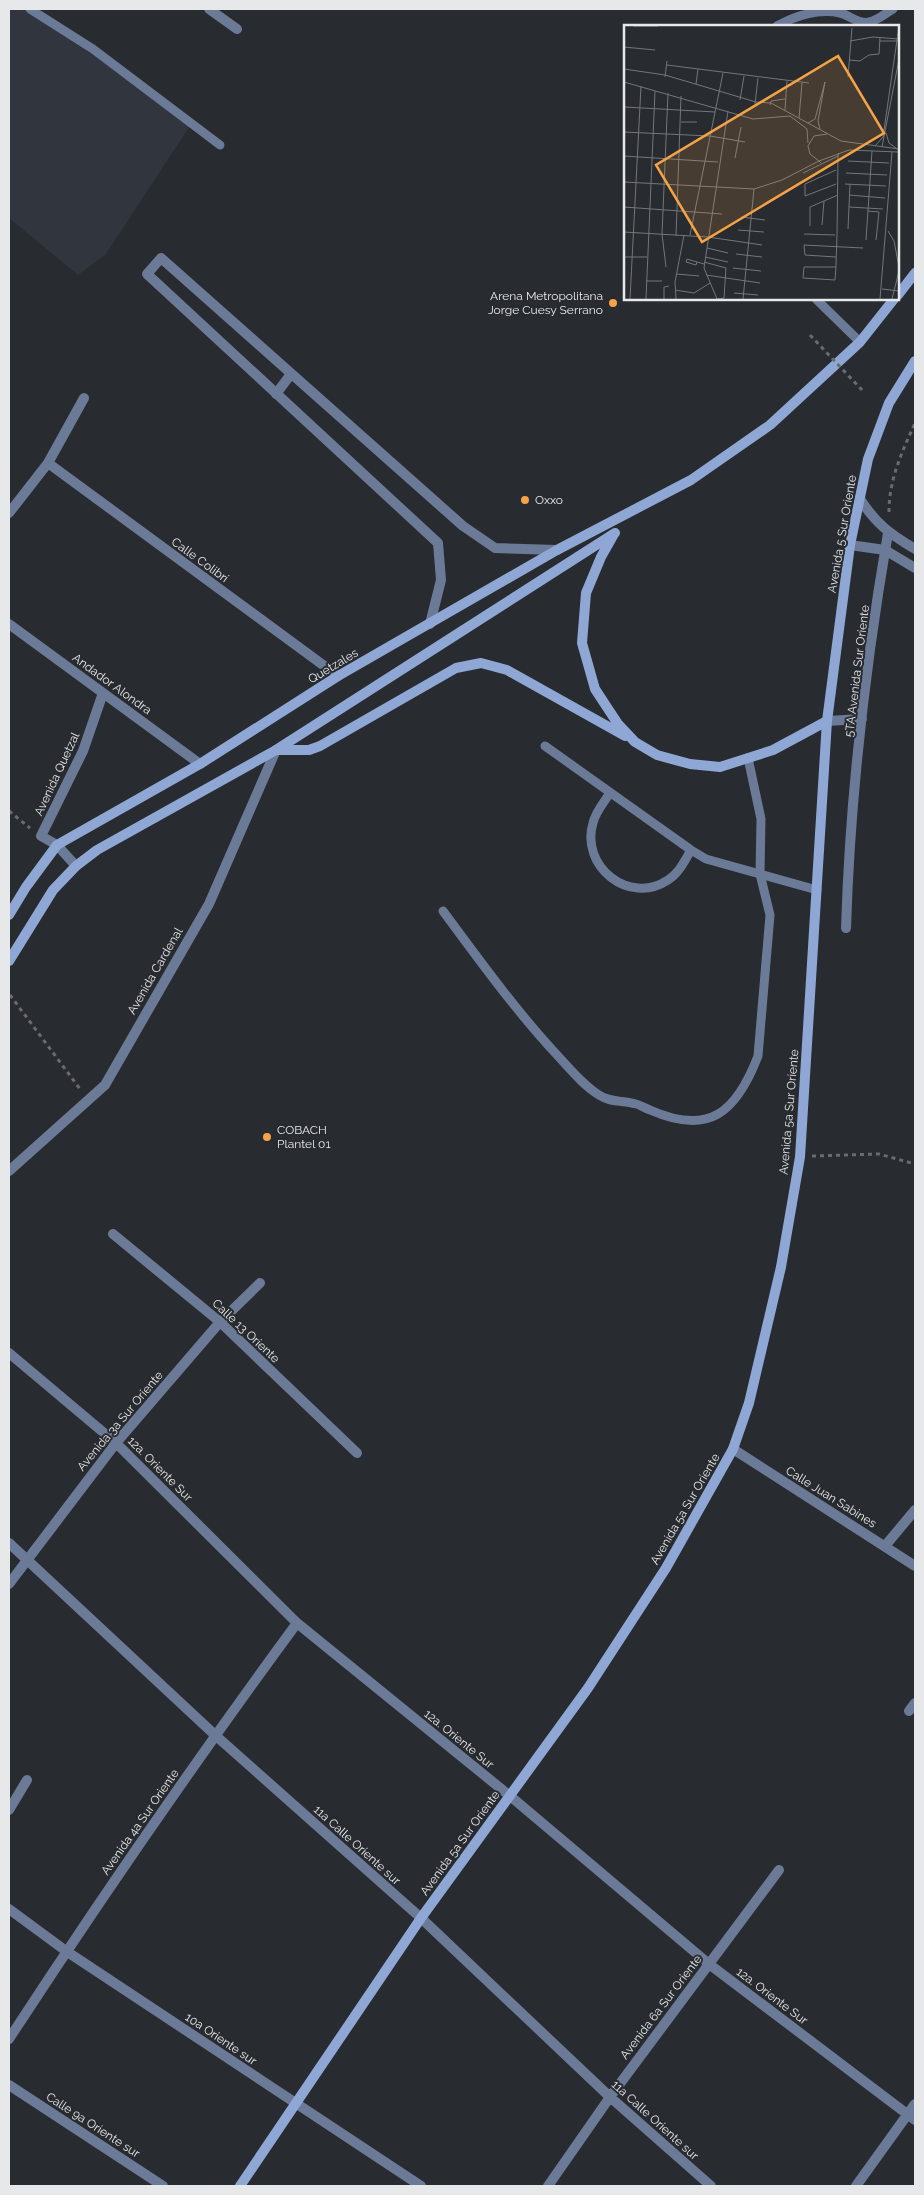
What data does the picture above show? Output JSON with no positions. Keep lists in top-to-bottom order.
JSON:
{
  "streets": {
    "main road": ["Avenida 5 Sur Oriente", "Quetzales", "Avenida 5a Sur Oriente"],
    "street": [
      "Calle Colibrí",
      "5TA Avenida Sur Oriente",
      "Andador Alondra",
      "Avenida Quetzal",
      "Avenida Cardenal",
      "Calle 13 Oriente",
      "Avenida 3a Sur Oriente",
      "12a. Oriente Sur",
      "Calle Juan Sabines",
      "Avenida 4a Sur Oriente",
      "11a Calle Oriente sur",
      "Avenida 6a Sur Oriente",
      "10a Oriente sur",
      "Calle 9a Oriente sur"
    ]
  },
  "crossings": [
    ["Avenida 5 Sur Oriente", "Avenida 5a Sur Oriente"],
    ["Calle Colibrí", "Quetzales"],
    ["Quetzales", "Andador Alondra"],
    ["Andador Alondra", "Avenida Quetzal"],
    ["Avenida 5a Sur Oriente", "12a. Oriente Sur"],
    ["Avenida 5a Sur Oriente", "Calle Juan Sabines"],
    ["Avenida 5a Sur Oriente", "11a Calle Oriente sur"],
    ["Avenida 5a Sur Oriente", "10a Oriente sur"],
    ["Calle 13 Oriente", "Avenida 3a Sur Oriente"],
    ["Avenida 3a Sur Oriente", "12a. Oriente Sur"],
    ["Avenida 3a Sur Oriente", "11a Calle Oriente sur"],
    ["12a. Oriente Sur", "Avenida 4a Sur Oriente"],
    ["12a. Oriente Sur", "Avenida 6a Sur Oriente"],
    ["Avenida 4a Sur Oriente", "11a Calle Oriente sur"],
    ["Avenida 4a Sur Oriente", "10a Oriente sur"],
    ["11a Calle Oriente sur", "Avenida 6a Sur Oriente"]
  ],
  "places": ["Arena Metropolitana Jorge Cuesy Serrano", "Oxxo", "COBACH Plantel 01"]
}
